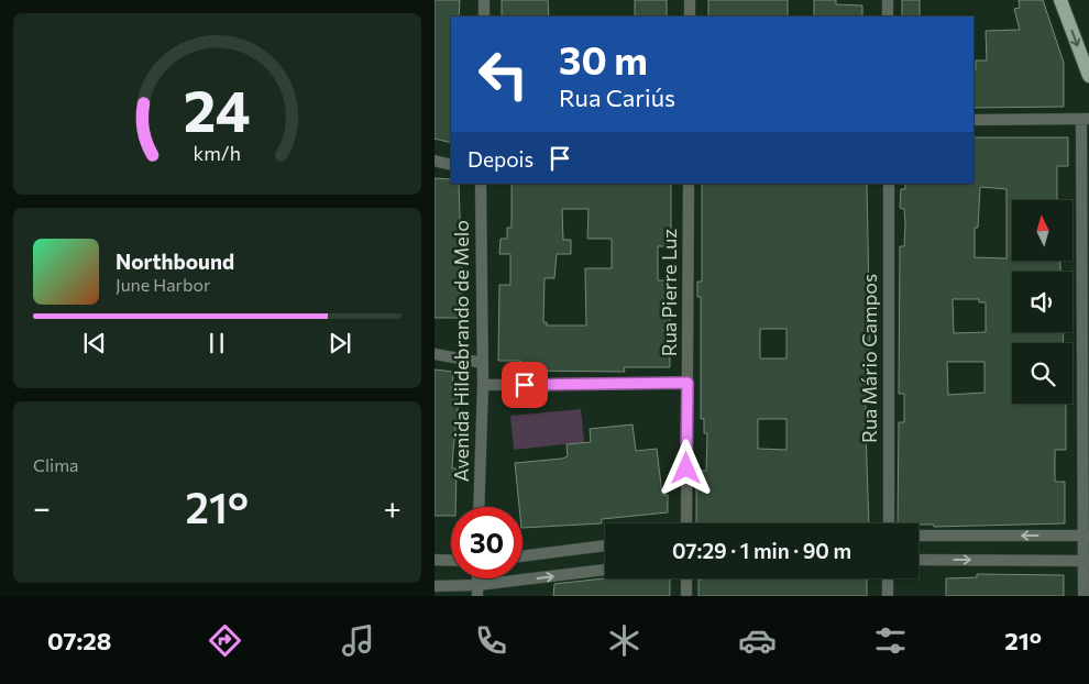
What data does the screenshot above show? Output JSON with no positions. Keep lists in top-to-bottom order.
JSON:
{
  "streets": {
    "street": ["Rua Pierre Luz", "Avenida Hildebrando de Melo", "Rua Mário Campos"]
  },
  "north": "top",
  "page": {
    "turn": ["30 m", "Rua Cariús"],
    "then": "Depois",
    "song": ["Northbound", "June Harbor"],
    "tile": "Clima",
    "heat": ["−", "21°", "+"],
    "limit": "30",
    "trip": "07:29 · 1 min · 90 m",
    "tabs": ["07:28", "21°"],
    "gauge": ["24", "km/h"]
  }
}
